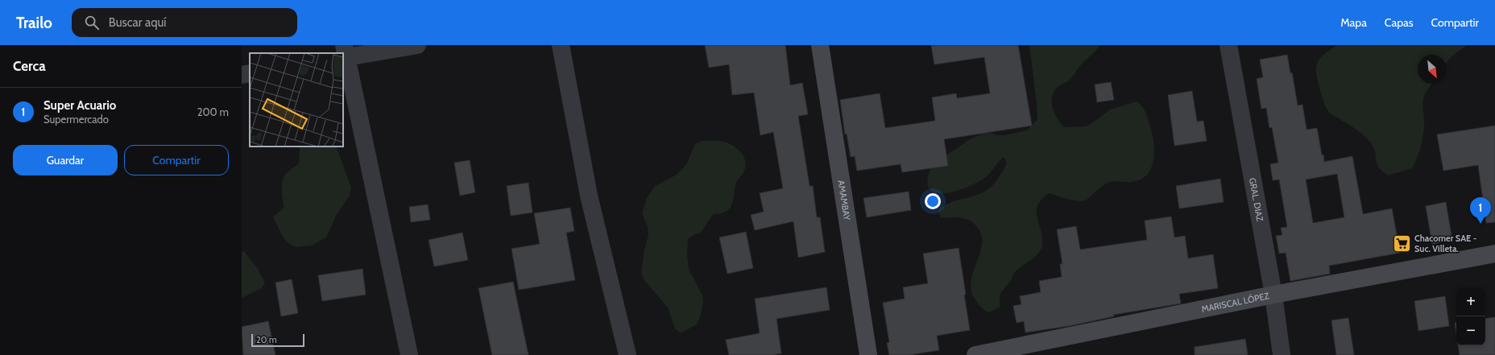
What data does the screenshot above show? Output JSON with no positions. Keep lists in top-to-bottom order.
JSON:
{
  "streets": {
    "main road": ["AMAMBAY", "MARISCAL LÓPEZ"],
    "street": ["GRAL. DIAZ"]
  },
  "crossings": [
    ["GRAL. DIAZ", "MARISCAL LÓPEZ"]
  ],
  "places": {
    "supermarket": ["Chacomer SAE - Suc. Villeta."]
  },
  "scale_bar": "20 m",
  "north": "bottom right",
  "page": {
    "header": "Trailo",
    "search": "Buscar aquí",
    "nav": ["Mapa", "Capas", "Compartir"],
    "heading": "Cerca",
    "list": [
      {
        "mark": "1",
        "name": "Super Acuario",
        "note": "Supermercado",
        "value": "200 m"
      }
    ],
    "buttons": ["Guardar", "Compartir"],
    "pins": "1",
    "map_buttons": ["+", "−"],
    "scale": "20 m"
  }
}
